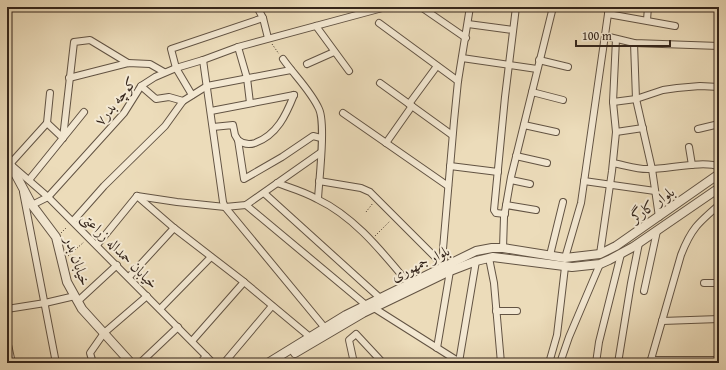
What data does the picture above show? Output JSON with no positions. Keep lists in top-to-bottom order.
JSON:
{
  "streets": {
    "street": [
      "کوچه بدر۷",
      "بلوار کارگر",
      "خیابان حمداله زراعتی",
      "خیابان بدر",
      "بلوار جمهوری"
    ]
  },
  "crossings": [
    ["کوچه بدر۷", "خیابان حمداله زراعتی"],
    ["بلوار کارگر", "بلوار جمهوری"],
    ["خیابان حمداله زراعتی", "خیابان بدر"]
  ],
  "scale_bar": "100 m"
}
